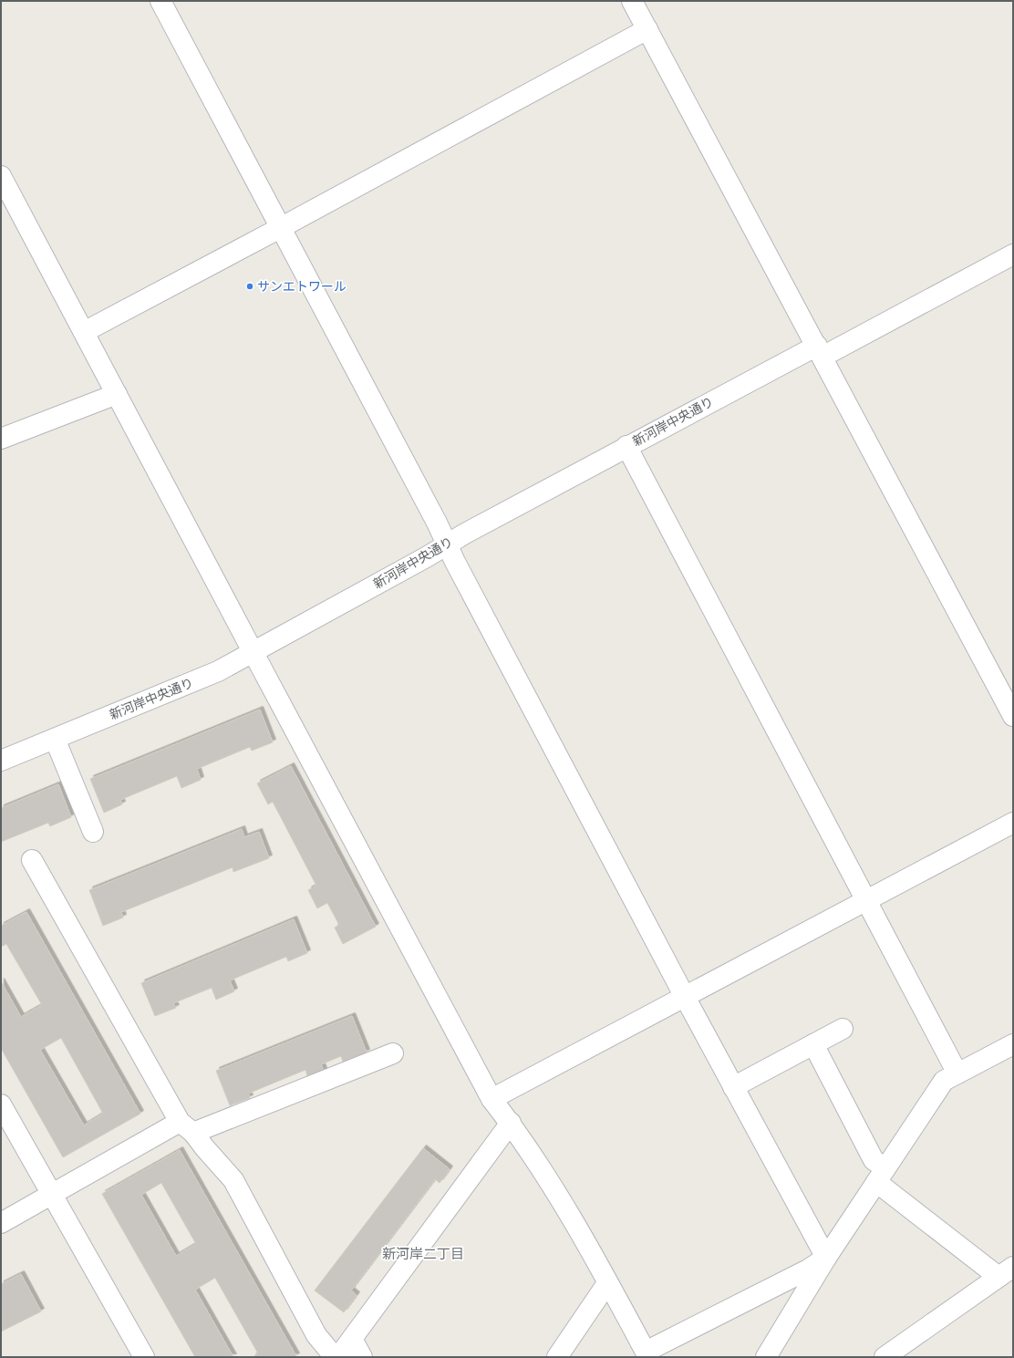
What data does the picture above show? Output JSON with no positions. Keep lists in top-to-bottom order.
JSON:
{
  "streets": {
    "street": ["新河岸中央通り"]
  },
  "districts": ["新河岸二丁目"],
  "places": ["サンエトワール"]
}
